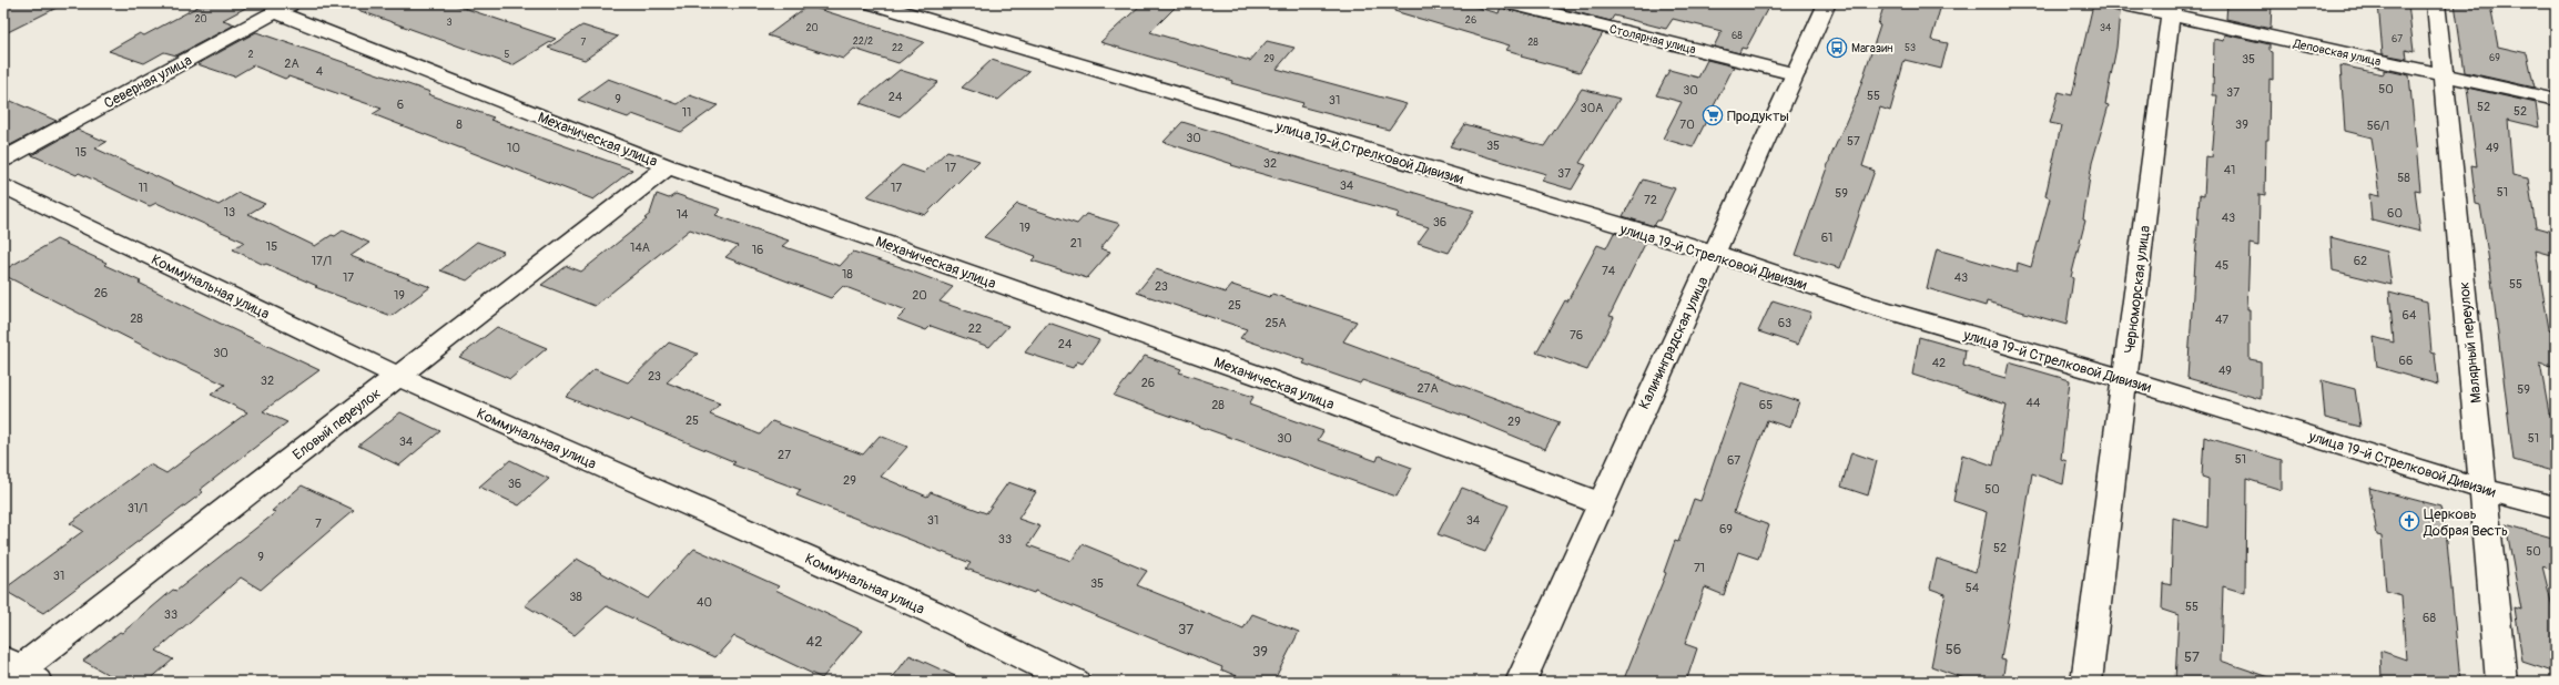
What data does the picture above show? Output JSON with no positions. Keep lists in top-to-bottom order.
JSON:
{
  "streets": {
    "street": [
      "Столярная улица",
      "Деповская улица",
      "Северная улица",
      "Механическая улица",
      "улица 19-й Стрелковой Дивизии",
      "Коммунальная улица",
      "Черноморская улица",
      "Калининградская улица",
      "Малярный переулок",
      "Еловый переулок"
    ]
  },
  "crossings": [
    ["Столярная улица", "Калининградская улица"],
    ["Деповская улица", "Черноморская улица"],
    ["Деповская улица", "Малярный переулок"],
    ["Северная улица", "Механическая улица"],
    ["Механическая улица", "Калининградская улица"],
    ["Механическая улица", "Еловый переулок"],
    ["улица 19-й Стрелковой Дивизии", "Черноморская улица"],
    ["улица 19-й Стрелковой Дивизии", "Калининградская улица"],
    ["улица 19-й Стрелковой Дивизии", "Малярный переулок"],
    ["Коммунальная улица", "Еловый переулок"]
  ],
  "places": {
    "bus stop": ["Магазин"],
    "supermarket": ["Продукты"],
    "church": ["Церковь Добрая Весть"]
  },
  "house_numbers": [
    "20",
    "26",
    "3",
    "20",
    "34",
    "68",
    "67",
    "22/2",
    "7",
    "28",
    "22",
    "53",
    "2",
    "5",
    "69",
    "29",
    "35",
    "2А",
    "4",
    "50",
    "30",
    "37",
    "55",
    "24",
    "9",
    "31",
    "6",
    "52",
    "30А",
    "52",
    "11",
    "8",
    "70",
    "39",
    "56/1",
    "30",
    "57",
    "35",
    "10",
    "49",
    "15",
    "32",
    "17",
    "41",
    "37",
    "58",
    "34",
    "11",
    "17",
    "51",
    "59",
    "72",
    "13",
    "60",
    "14",
    "43",
    "36",
    "19",
    "61",
    "21",
    "15",
    "14А",
    "16",
    "17/1",
    "62",
    "45",
    "74",
    "18",
    "17",
    "43",
    "55",
    "23",
    "26",
    "19",
    "20",
    "25",
    "64",
    "28",
    "47",
    "25А",
    "63",
    "22",
    "76",
    "24",
    "30",
    "66",
    "42",
    "49",
    "23",
    "32",
    "26",
    "27А",
    "59",
    "44",
    "28",
    "65",
    "25",
    "29",
    "30",
    "51",
    "34",
    "27",
    "51",
    "67",
    "29",
    "36",
    "50",
    "31/1",
    "31",
    "34",
    "7",
    "69",
    "33",
    "52",
    "50",
    "9",
    "71",
    "31",
    "35",
    "54",
    "38",
    "40",
    "55",
    "33",
    "68",
    "37",
    "42",
    "56",
    "39",
    "57"
  ]
}
